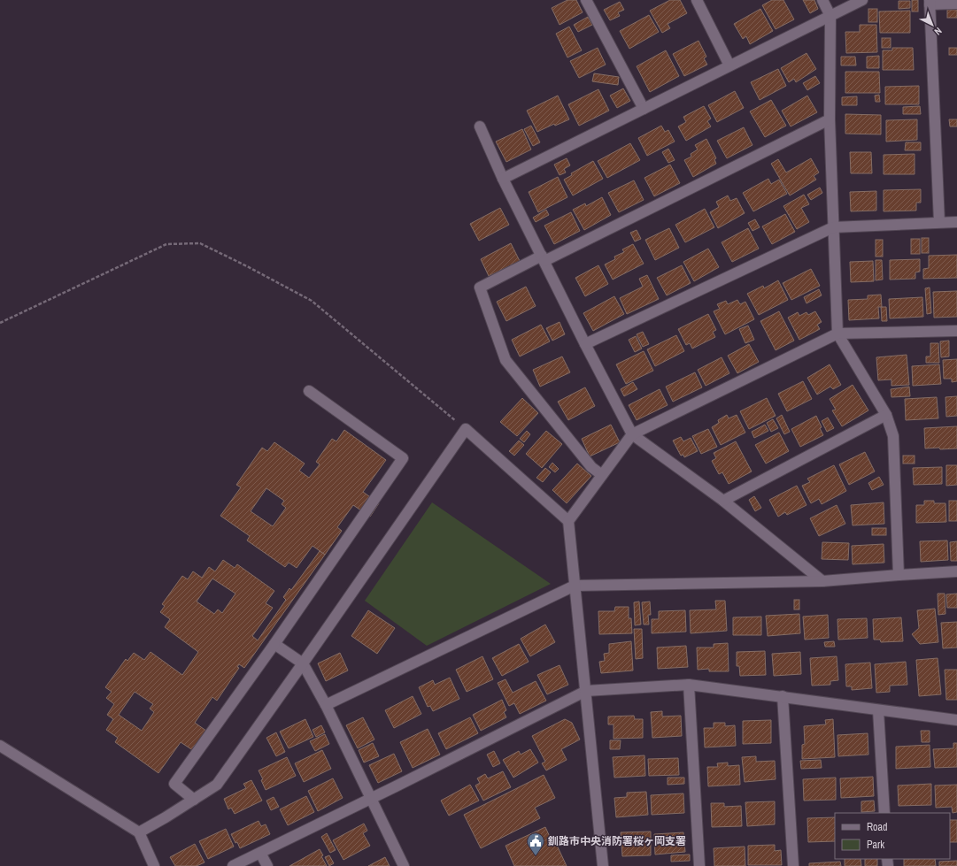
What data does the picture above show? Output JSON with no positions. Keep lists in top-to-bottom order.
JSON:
{
  "places": {
    "public building": ["釧路市中央消防署桜ヶ岡支署"]
  },
  "legend": ["Road", "Park"],
  "north": "bottom right"
}
